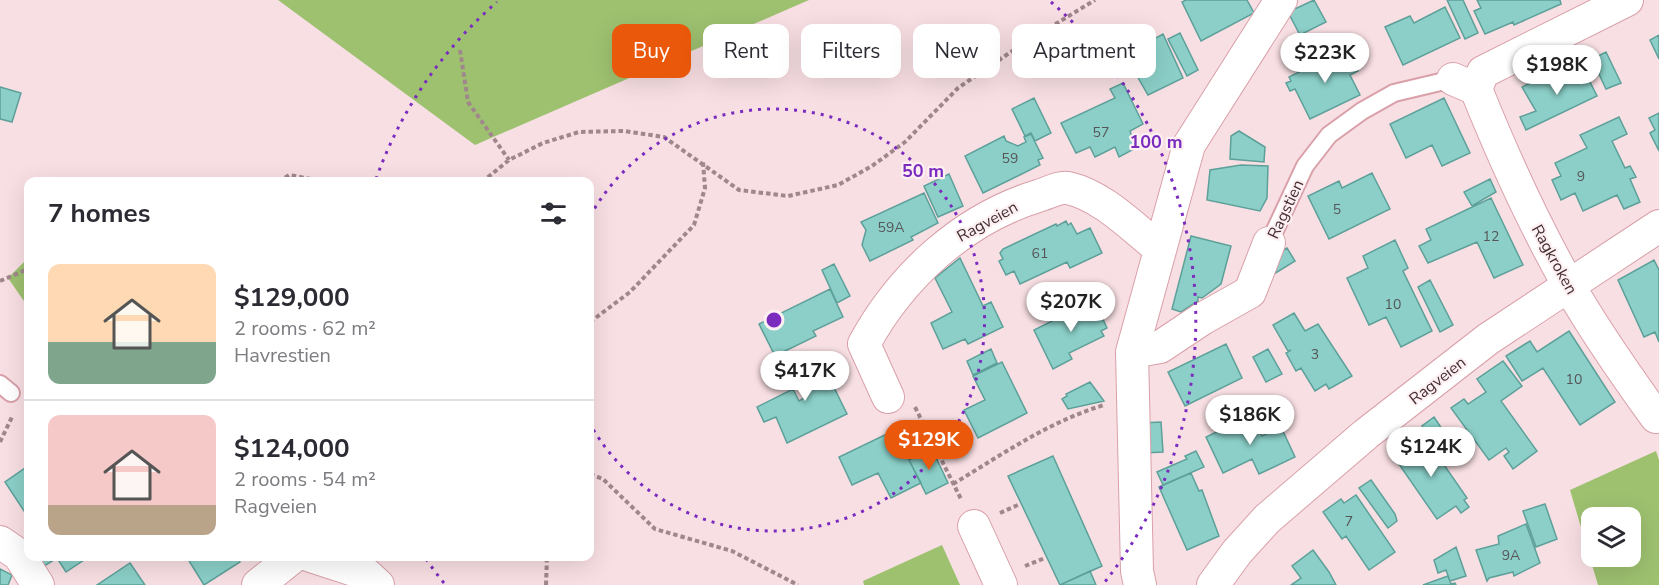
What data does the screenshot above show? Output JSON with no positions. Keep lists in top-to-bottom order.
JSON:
{
  "streets": {
    "street": ["Ragstien", "Ragveien", "Ragkroken"]
  },
  "crossings": [
    ["Ragstien", "Ragkroken"],
    ["Ragveien", "Ragkroken"]
  ],
  "house_numbers": [
    "57",
    "59",
    "9",
    "5",
    "59A",
    "12",
    "61",
    "10",
    "3",
    "10",
    "7",
    "9A"
  ],
  "page": {
    "chip": [
      "Buy",
      "Rent",
      "Filters",
      "New",
      "Apartment"
    ],
    "price": [
      "$223K",
      "$198K",
      "$207K",
      "$417K",
      "$186K",
      "$129K",
      "$124K"
    ],
    "heading": "7 homes",
    "list": [
      {
        "name": "$129,000",
        "note": "2 rooms · 62 m² · Havrestien"
      },
      {
        "name": "$124,000",
        "note": "2 rooms · 54 m² · Ragveien"
      }
    ]
  },
  "rings": ["100 m", "50 m"]
}
